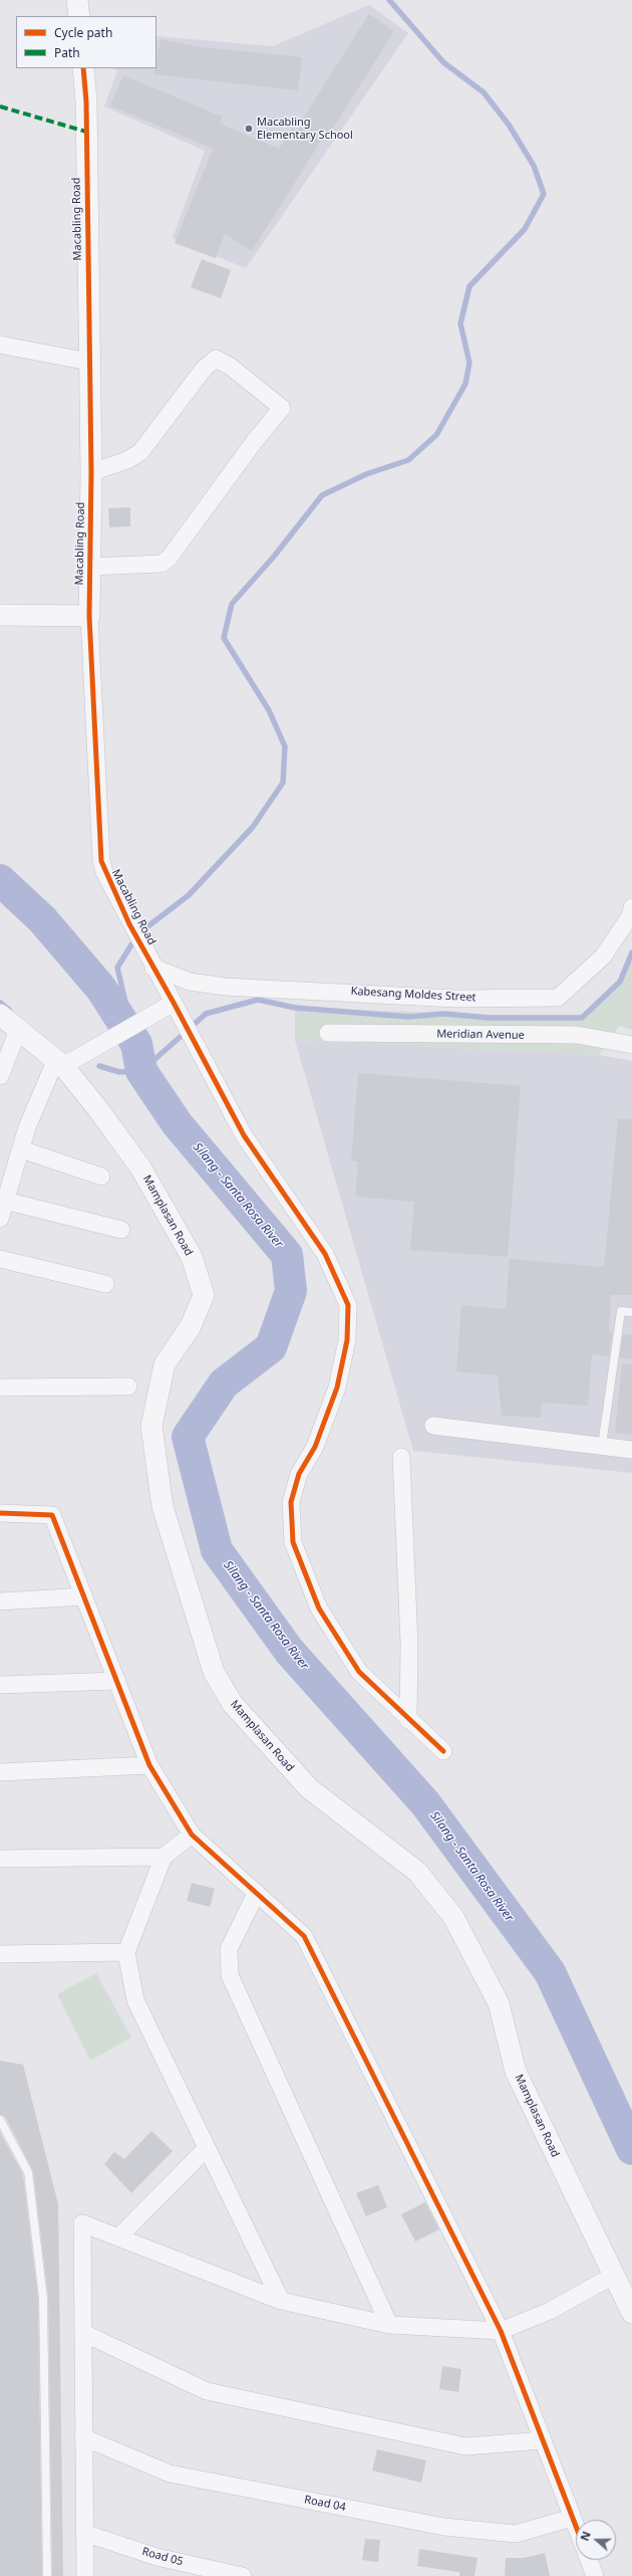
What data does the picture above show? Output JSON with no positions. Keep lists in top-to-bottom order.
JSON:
{
  "streets": {
    "street": [
      "Macabling Road",
      "Kabesang Moldes Street",
      "Meridian Avenue",
      "Mamplasan Road",
      "Road 04",
      "Road 05"
    ]
  },
  "crossings": [
    ["Macabling Road", "Kabesang Moldes Street"]
  ],
  "water": ["Silang - Santa Rosa River"],
  "places": ["Macabling Elementary School"],
  "legend": ["Cycle path", "Path"],
  "north": "left"
}
